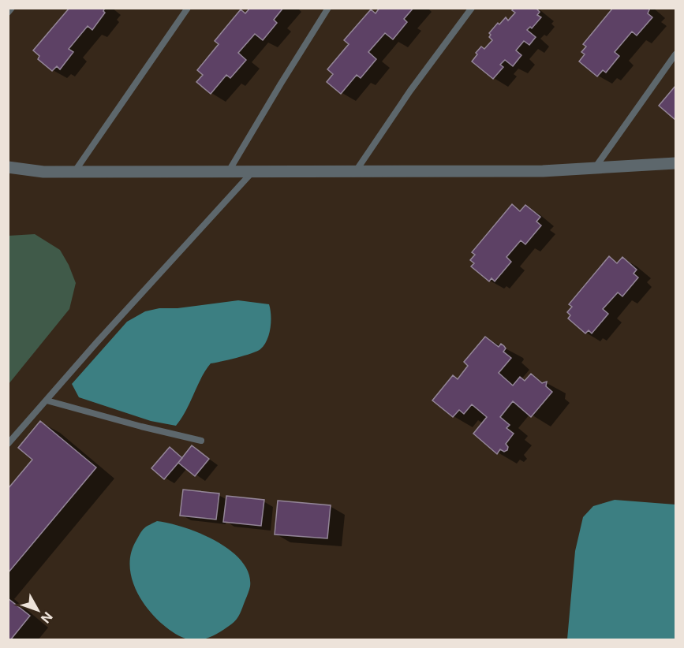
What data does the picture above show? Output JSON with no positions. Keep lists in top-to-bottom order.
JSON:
{
  "north": "bottom right"
}
